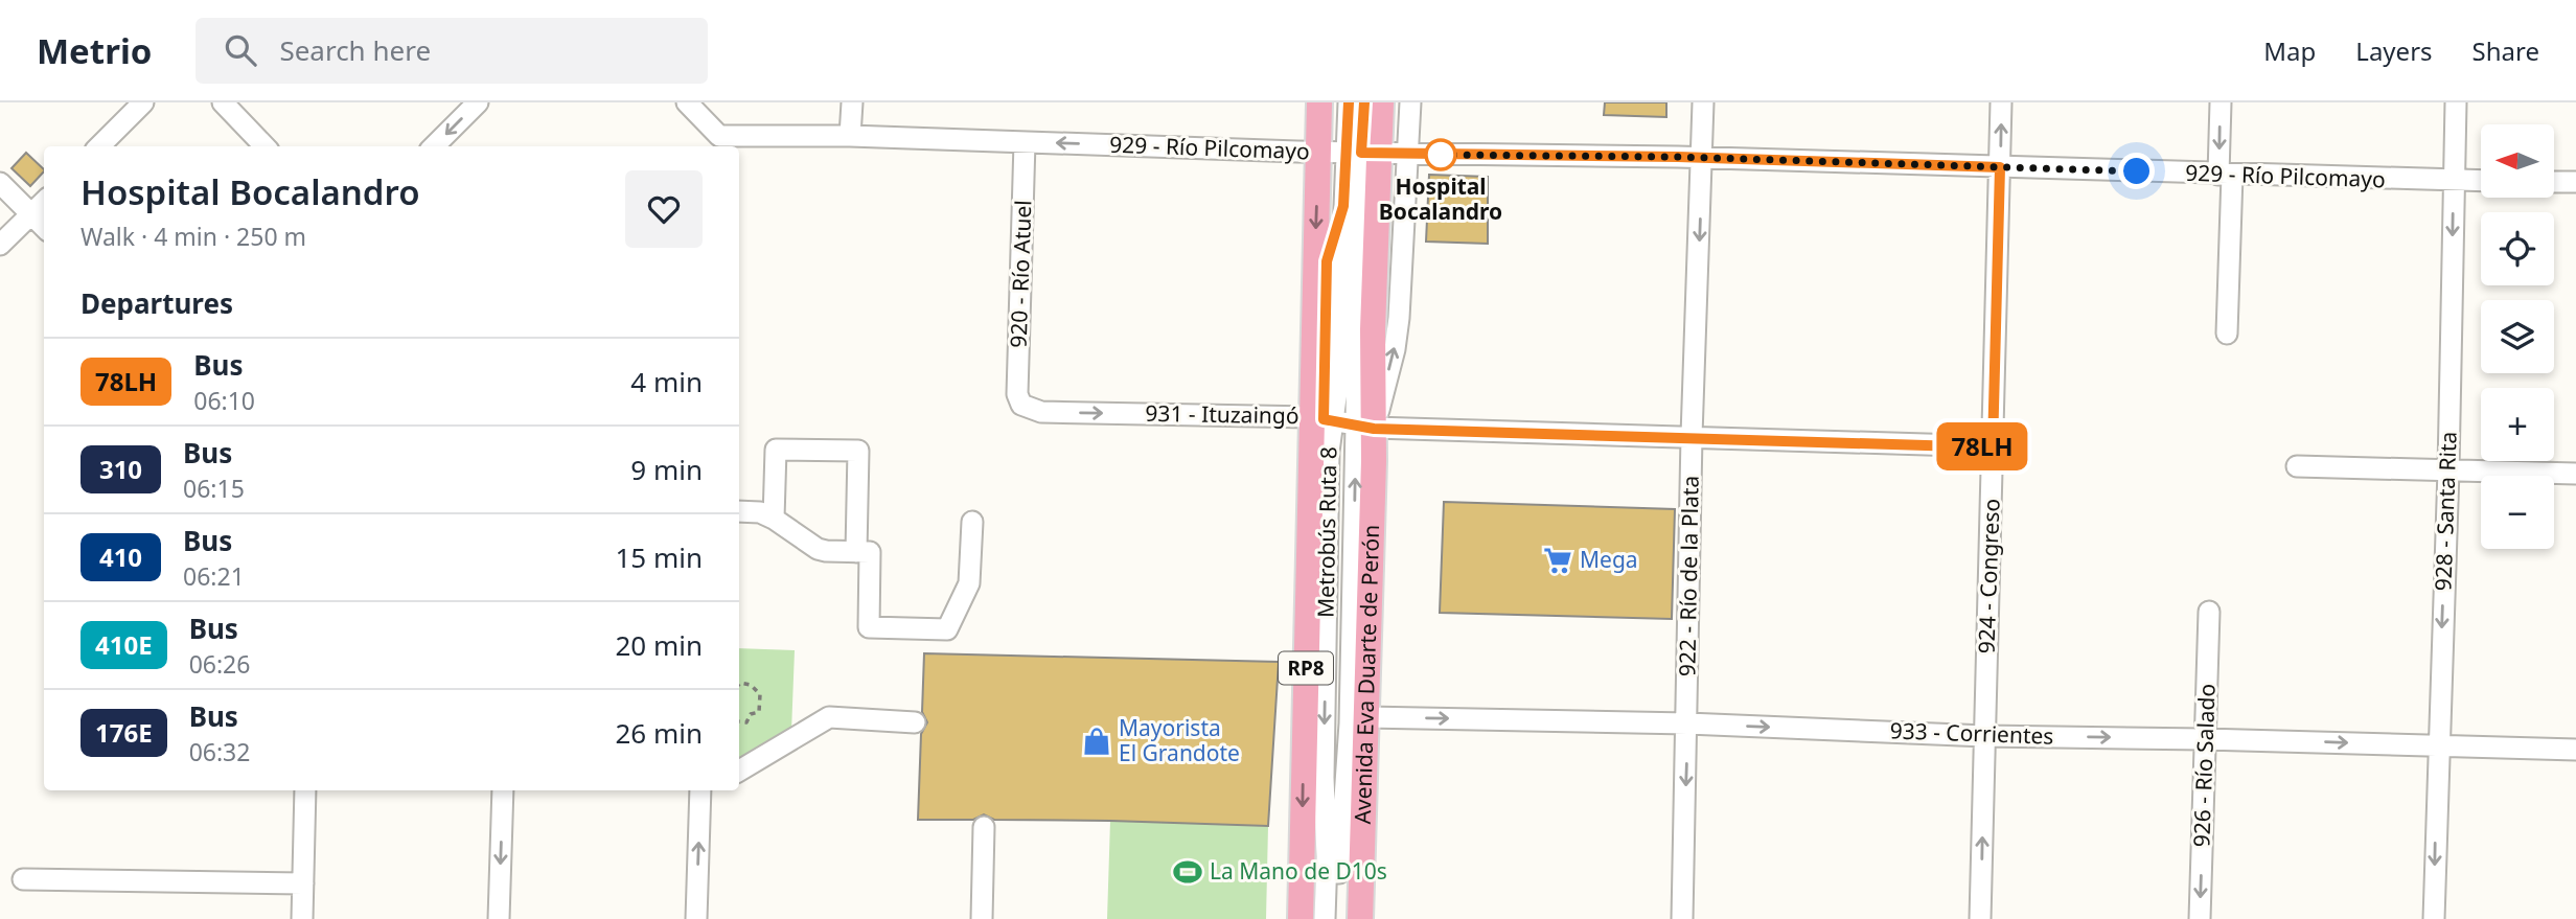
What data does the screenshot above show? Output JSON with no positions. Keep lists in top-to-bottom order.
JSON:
{
  "streets": {
    "main road": ["RP8", "Avenida Eva Duarte de Perón"],
    "street": [
      "929 - Río Pilcomayo",
      "920 - Río Atuel",
      "931 - Ituzaingó",
      "928 - Santa Rita",
      "Metrobús Ruta 8",
      "922 - Río de la Plata",
      "924 - Congreso",
      "933 - Corrientes",
      "926 - Río Salado"
    ]
  },
  "crossings": [
    ["929 - Río Pilcomayo", "920 - Río Atuel"],
    ["929 - Río Pilcomayo", "928 - Santa Rita"],
    ["929 - Río Pilcomayo", "Metrobús Ruta 8"],
    ["929 - Río Pilcomayo", "922 - Río de la Plata"],
    ["929 - Río Pilcomayo", "924 - Congreso"],
    ["929 - Río Pilcomayo", "RP8"],
    ["929 - Río Pilcomayo", "Avenida Eva Duarte de Perón"],
    ["920 - Río Atuel", "931 - Ituzaingó"],
    ["931 - Ituzaingó", "Metrobús Ruta 8"],
    ["931 - Ituzaingó", "922 - Río de la Plata"],
    ["931 - Ituzaingó", "924 - Congreso"],
    ["931 - Ituzaingó", "RP8"],
    ["931 - Ituzaingó", "Avenida Eva Duarte de Perón"],
    ["928 - Santa Rita", "933 - Corrientes"],
    ["Metrobús Ruta 8", "RP8"],
    ["Metrobús Ruta 8", "Avenida Eva Duarte de Perón"],
    ["922 - Río de la Plata", "933 - Corrientes"],
    ["924 - Congreso", "933 - Corrientes"],
    ["Avenida Eva Duarte de Perón", "933 - Corrientes"],
    ["933 - Corrientes", "926 - Río Salado"]
  ],
  "one_way": [
    "928 - Santa Rita",
    "922 - Río de la Plata",
    "933 - Corrientes",
    "926 - Río Salado"
  ],
  "places": {
    "other": ["Hospital Bocalandro"],
    "supermarket": ["Mega"],
    "shop": ["Mayorista El Grandote"],
    "sports": ["La Mano de D10s"]
  },
  "lines": ["bus line 78LH"],
  "north": "left",
  "page": {
    "header": "Metrio",
    "search": "Search here",
    "nav": ["Map", "Layers", "Share"],
    "on_map": "78LH",
    "map_buttons": ["+", "−"],
    "heading": [
      ["Hospital Bocalandro", "Walk · 4 min · 250 m"],
      "Departures"
    ],
    "list": [
      {
        "mark": "78LH",
        "name": "Bus",
        "note": "06:10",
        "value": "4 min"
      },
      {
        "mark": "310",
        "name": "Bus",
        "note": "06:15",
        "value": "9 min"
      },
      {
        "mark": "410",
        "name": "Bus",
        "note": "06:21",
        "value": "15 min"
      },
      {
        "mark": "410E",
        "name": "Bus",
        "note": "06:26",
        "value": "20 min"
      },
      {
        "mark": "176E",
        "name": "Bus",
        "note": "06:32",
        "value": "26 min"
      }
    ]
  }
}
